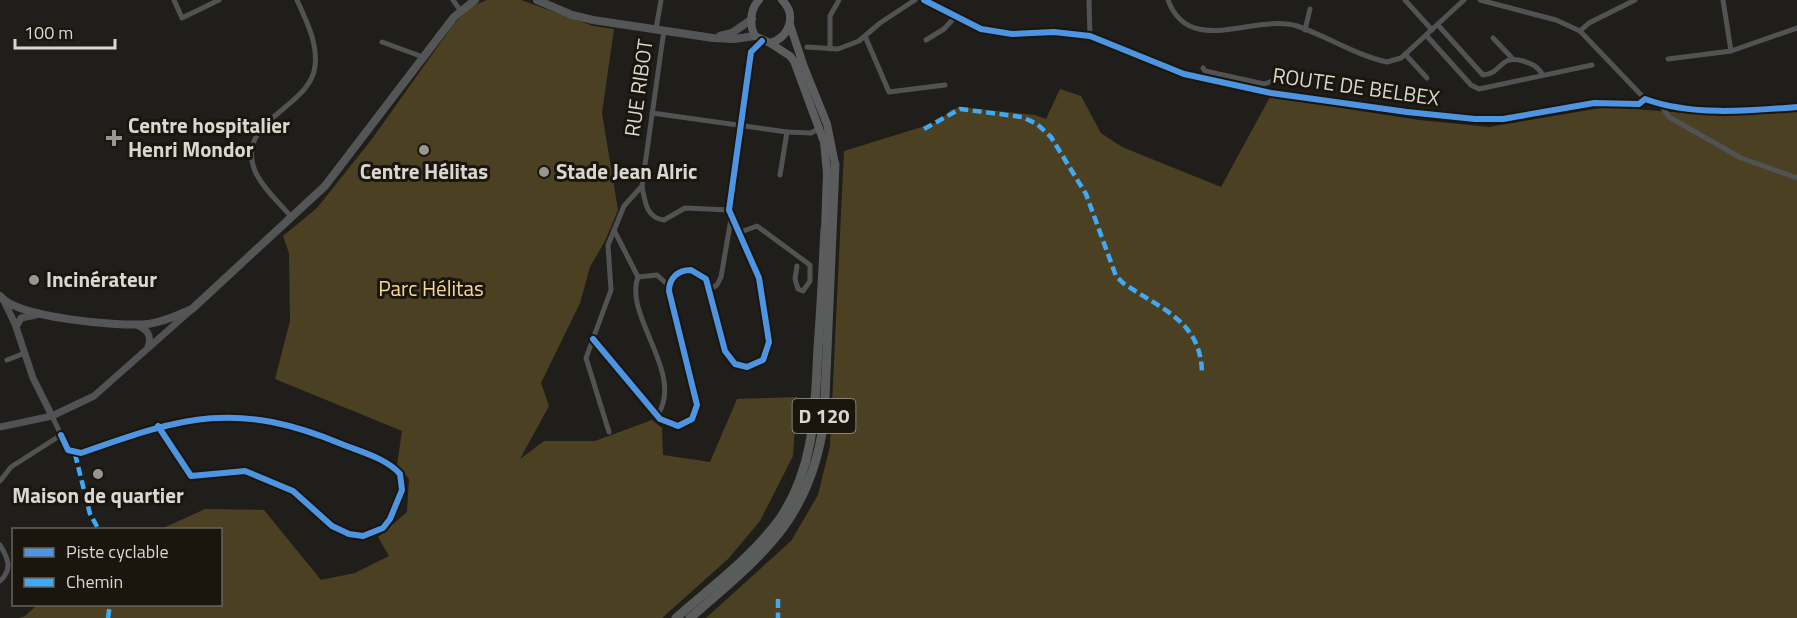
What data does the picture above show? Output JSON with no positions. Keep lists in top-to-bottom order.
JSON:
{
  "streets": {
    "highway": ["D 120"],
    "street": ["ROUTE DE BELBEX", "RUE RIBOT"]
  },
  "parks": ["Parc Hélitas"],
  "places": {
    "health": ["Centre hospitalier Henri Mondor"],
    "other": [
      "Centre Hélitas",
      "Stade Jean Alric",
      "Incinérateur",
      "Maison de quartier"
    ]
  },
  "legend": ["Piste cyclable", "Chemin"],
  "scale_bar": "100 m"
}
